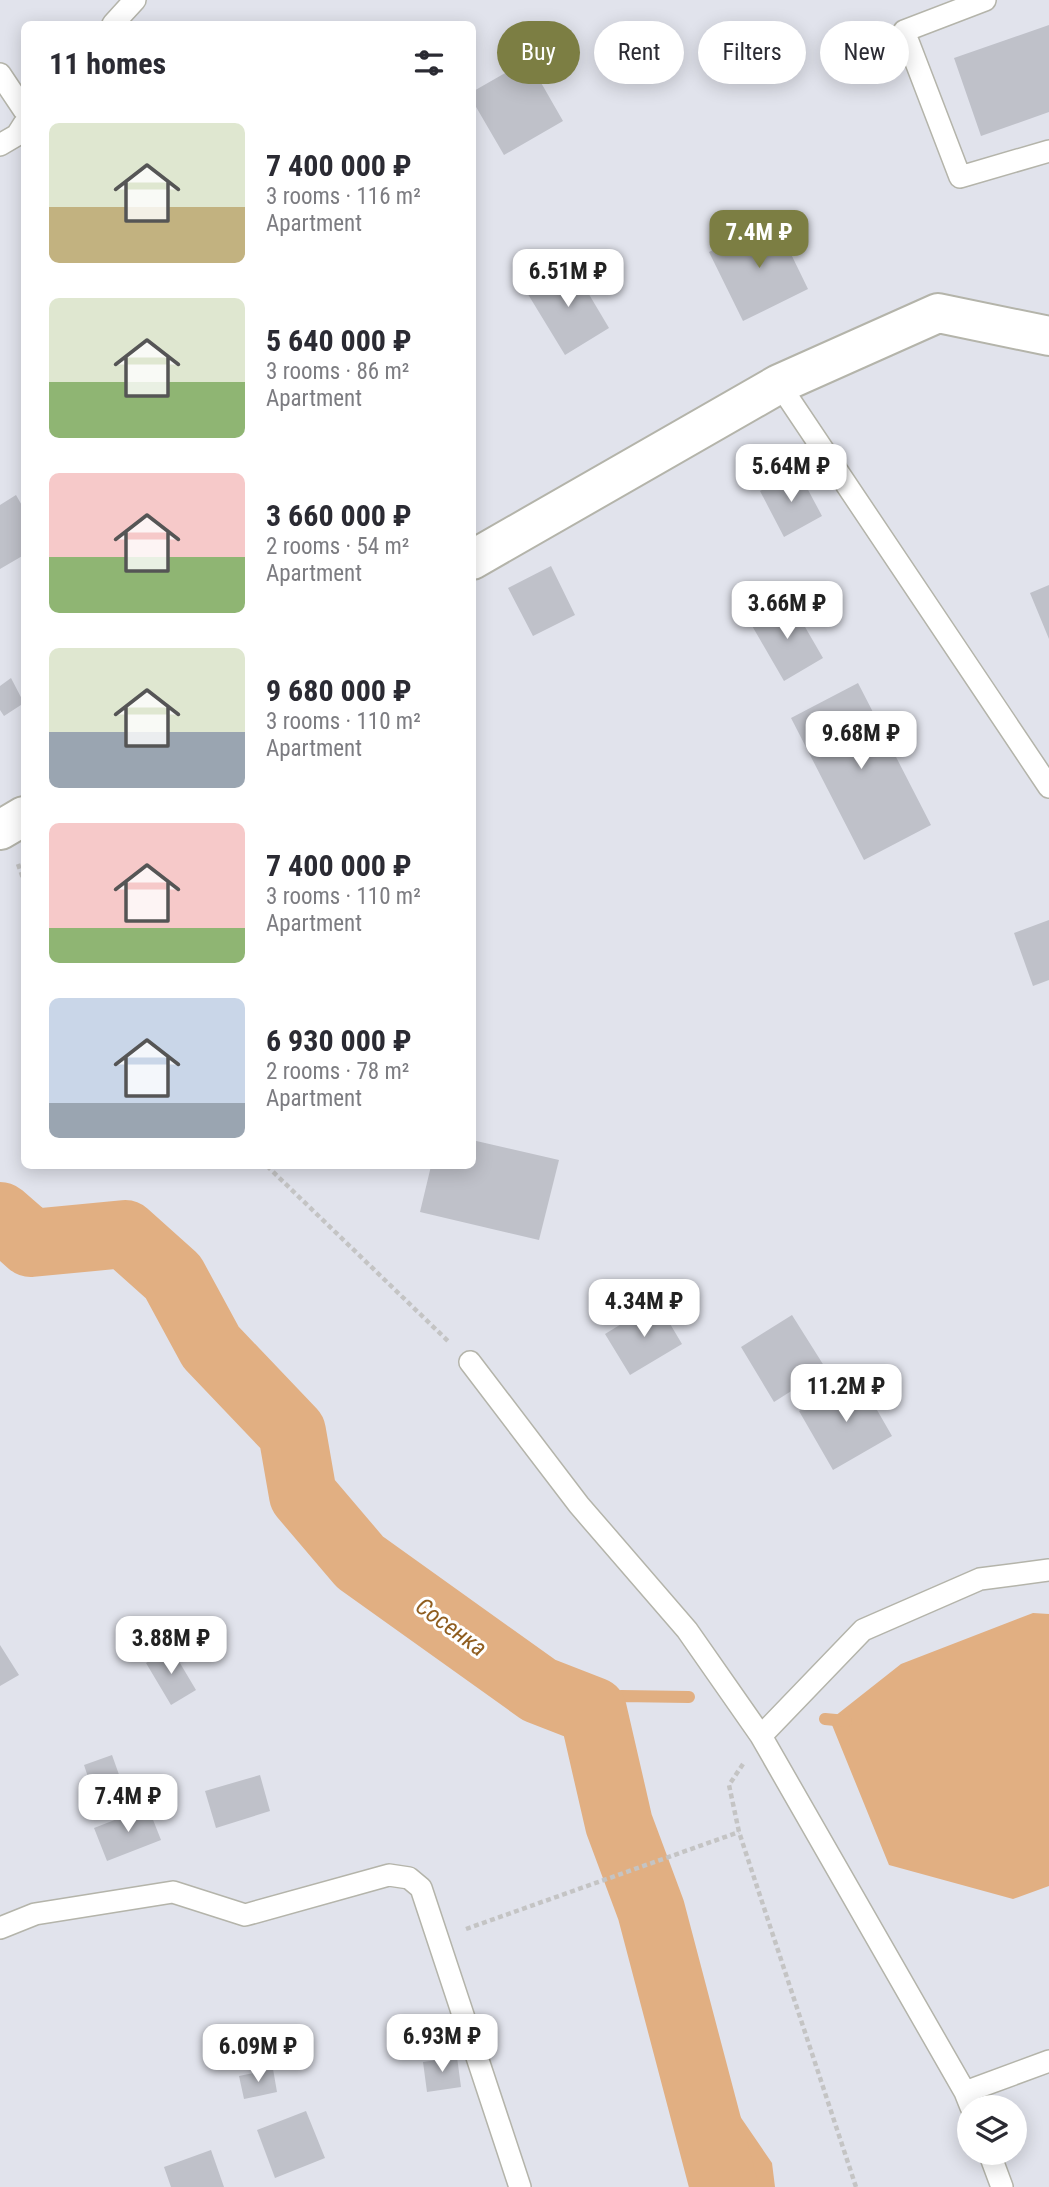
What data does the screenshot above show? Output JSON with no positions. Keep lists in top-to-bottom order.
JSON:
{
  "water": ["Сосенка"],
  "page": {
    "chip": [
      "Buy",
      "Rent",
      "Filters",
      "New"
    ],
    "heading": "11 homes",
    "list": [
      {
        "name": "7 400 000 ₽",
        "note": "3 rooms · 116 m² · Apartment"
      },
      {
        "name": "5 640 000 ₽",
        "note": "3 rooms · 86 m² · Apartment"
      },
      {
        "name": "3 660 000 ₽",
        "note": "2 rooms · 54 m² · Apartment"
      },
      {
        "name": "9 680 000 ₽",
        "note": "3 rooms · 110 m² · Apartment"
      },
      {
        "name": "7 400 000 ₽",
        "note": "3 rooms · 110 m² · Apartment"
      },
      {
        "name": "6 930 000 ₽",
        "note": "2 rooms · 78 m² · Apartment"
      }
    ],
    "price": [
      "7.4M ₽",
      "6.51M ₽",
      "5.64M ₽",
      "3.66M ₽",
      "9.68M ₽",
      "4.34M ₽",
      "11.2M ₽",
      "3.88M ₽",
      "7.4M ₽",
      "6.93M ₽",
      "6.09M ₽"
    ]
  }
}
